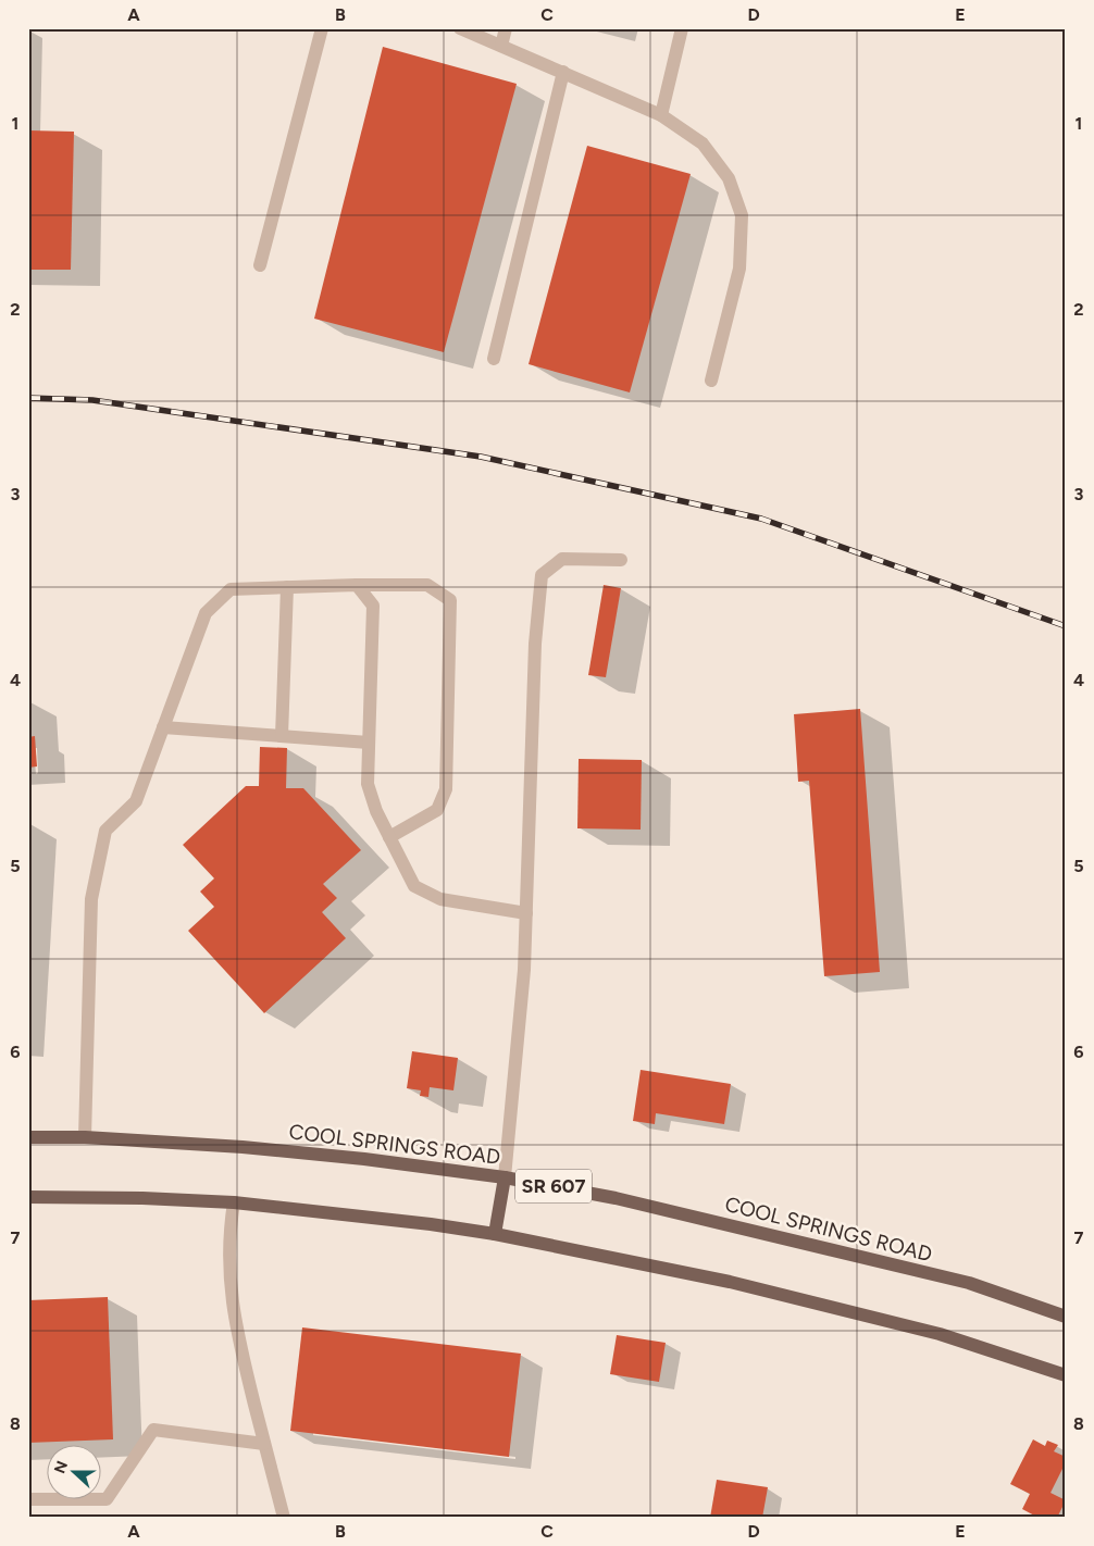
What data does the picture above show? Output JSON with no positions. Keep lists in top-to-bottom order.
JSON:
{
  "streets": {
    "main road": ["COOL SPRINGS ROAD", "SR 607"]
  },
  "north": "left",
  "grid": {
    "columns": [
      "A",
      "B",
      "C",
      "D",
      "E"
    ],
    "rows": [
      "1",
      "2",
      "3",
      "4",
      "5",
      "6",
      "7",
      "8"
    ]
  }
}
